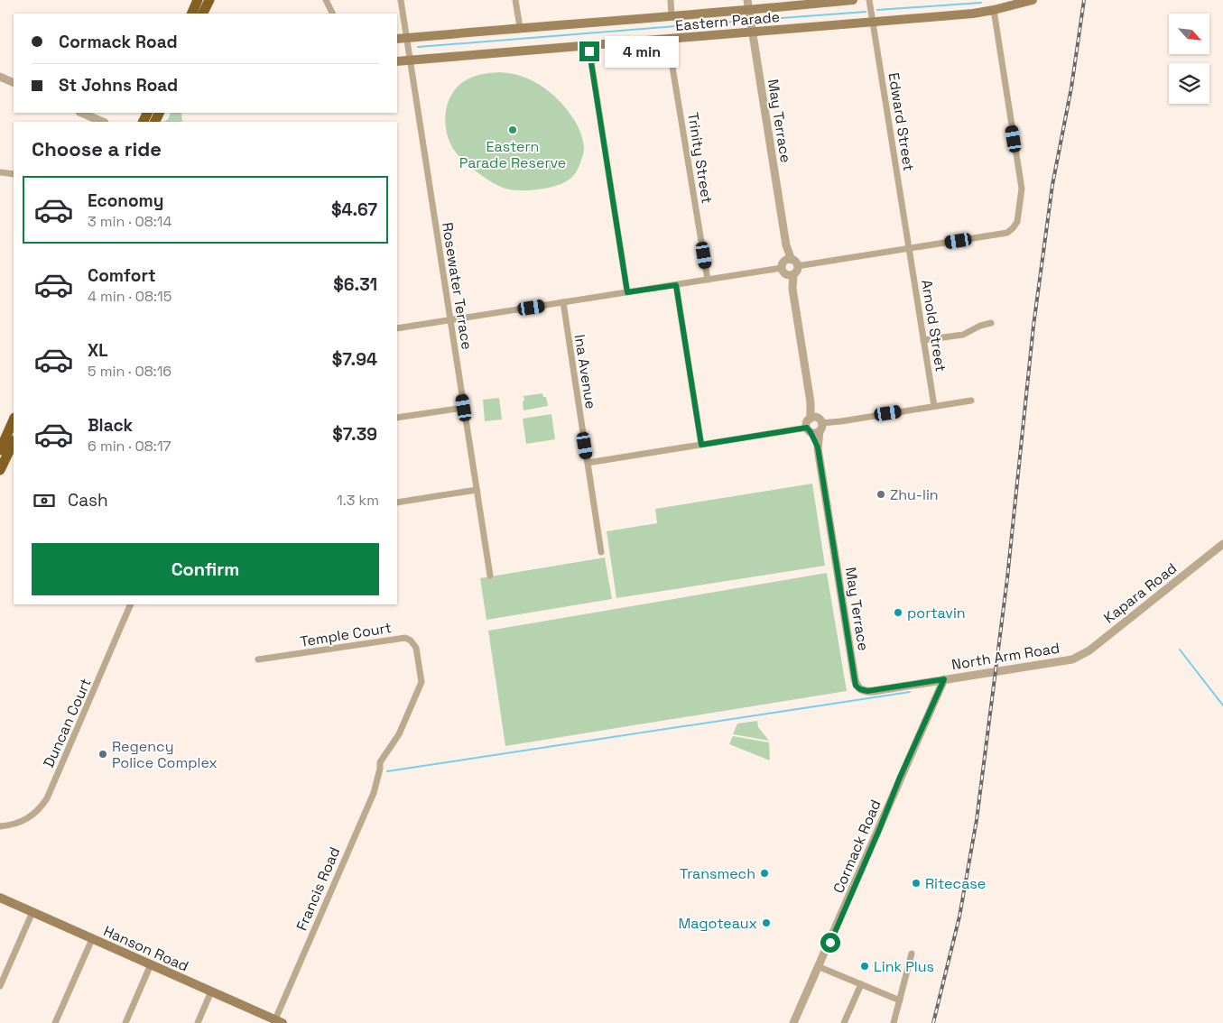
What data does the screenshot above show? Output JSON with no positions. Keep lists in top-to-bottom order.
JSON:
{
  "streets": {
    "main road": ["Eastern Parade", "Hanson Road"],
    "street": [
      "May Terrace",
      "Edward Street",
      "Trinity Street",
      "Rosewater Terrace",
      "Arnold Street",
      "Ina Avenue",
      "Kapara Road",
      "Temple Court",
      "North Arm Road",
      "Duncan Court",
      "Cormack Road",
      "Francis Road"
    ]
  },
  "crossings": [
    ["Eastern Parade", "May Terrace"],
    ["Eastern Parade", "Edward Street"],
    ["Eastern Parade", "Trinity Street"],
    ["Eastern Parade", "Rosewater Terrace"],
    ["May Terrace", "North Arm Road"],
    ["May Terrace", "Cormack Road"],
    ["Edward Street", "Arnold Street"],
    ["Kapara Road", "North Arm Road"],
    ["Temple Court", "Francis Road"],
    ["North Arm Road", "Cormack Road"],
    ["Francis Road", "Hanson Road"]
  ],
  "places": [
    "Eastern Parade Reserve",
    "Zhu-lin",
    "portavin",
    "Regency Police Complex",
    "Transmech",
    "Ritecase",
    "Magoteaux",
    "Link Plus"
  ],
  "north": "bottom right",
  "page": {
    "banner": ["Cormack Road", "St Johns Road"],
    "bubble": "4 min",
    "heading": "Choose a ride",
    "list": [
      {
        "name": "Economy",
        "note": "3 min · 08:14",
        "value": "$4.67"
      },
      {
        "name": "Comfort",
        "note": "4 min · 08:15",
        "value": "$6.31"
      },
      {
        "name": "XL",
        "note": "5 min · 08:16",
        "value": "$7.94"
      },
      {
        "name": "Black",
        "note": "6 min · 08:17",
        "value": "$7.39"
      }
    ],
    "pay": ["Cash", "1.3 km"],
    "buttons": "Confirm"
  }
}
